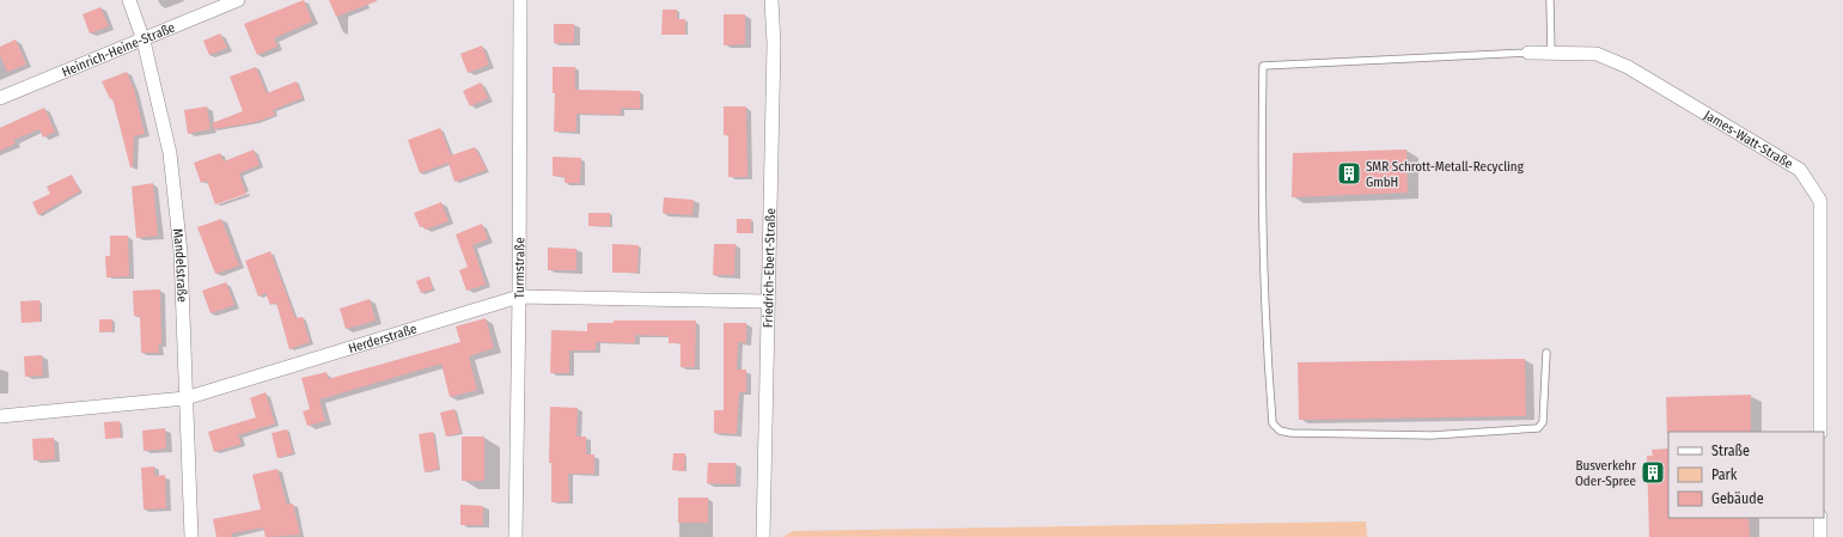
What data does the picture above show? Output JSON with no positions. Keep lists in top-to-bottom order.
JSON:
{
  "streets": {
    "street": [
      "Heinrich-Heine-Straße",
      "James-Watt-Straße",
      "Mandelstraße",
      "Friedrich-Ebert-Straße",
      "Turmstraße",
      "Herderstraße"
    ]
  },
  "crossings": [
    ["Heinrich-Heine-Straße", "Mandelstraße"],
    ["Mandelstraße", "Herderstraße"],
    ["Friedrich-Ebert-Straße", "Herderstraße"],
    ["Turmstraße", "Herderstraße"]
  ],
  "places": {
    "building": ["SMR Schrott-Metall-Recycling GmbH", "Busverkehr Oder-Spree"]
  },
  "legend": ["Straße", "Park", "Gebäude"]
}
